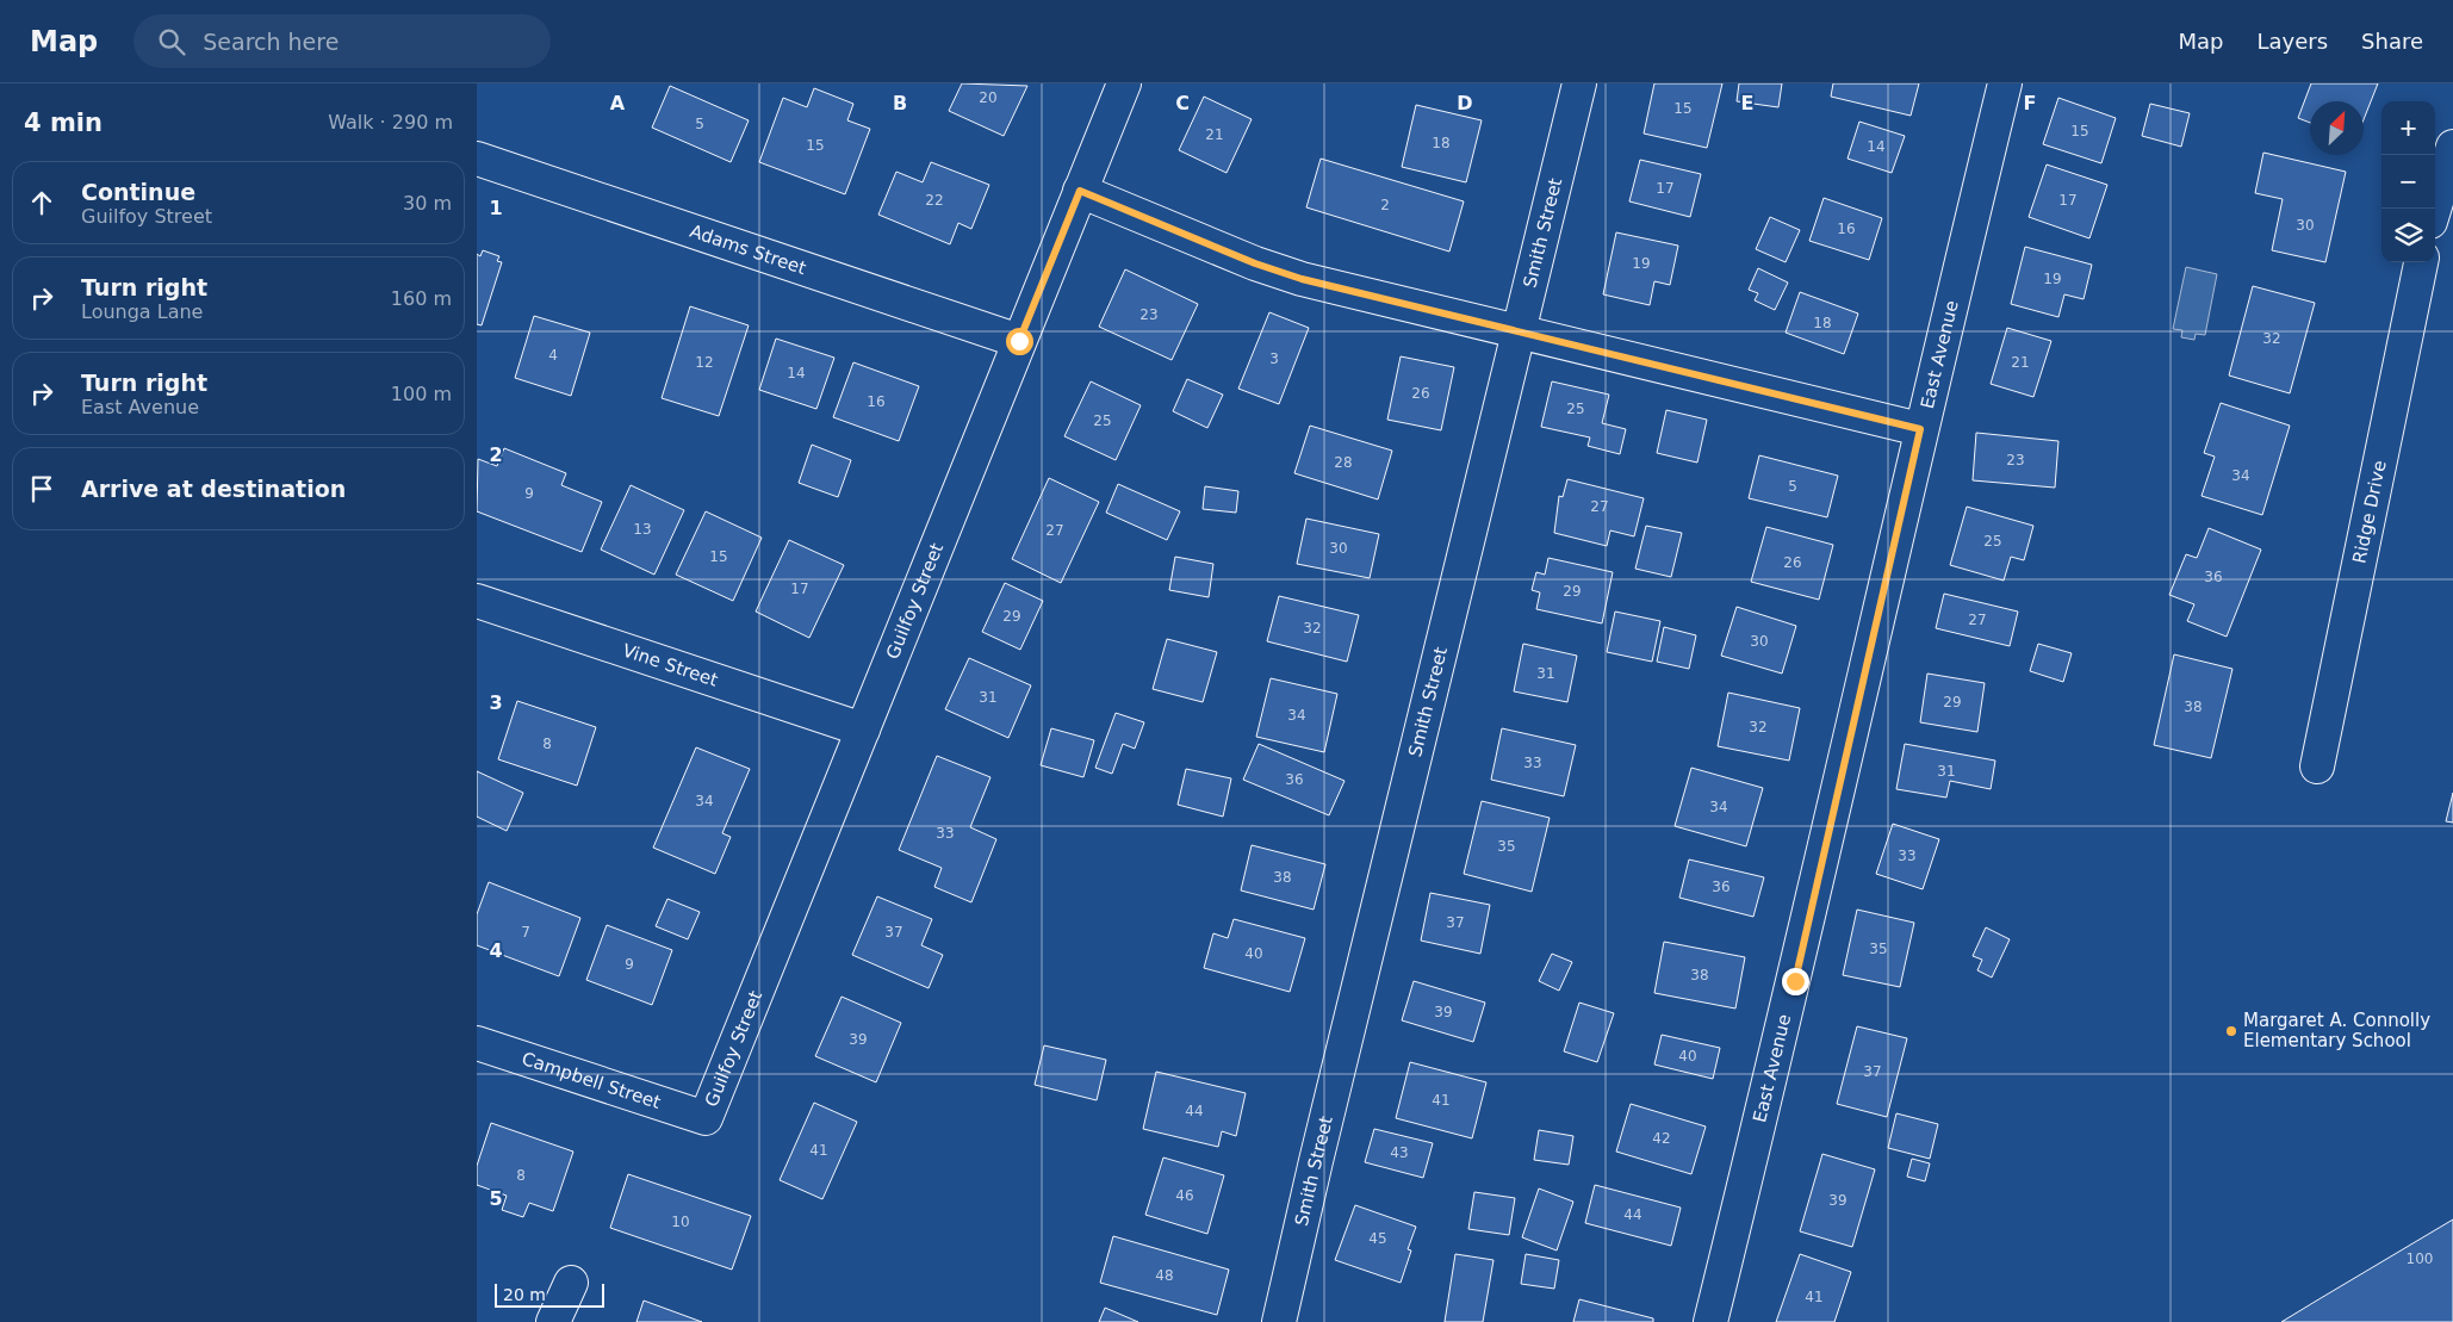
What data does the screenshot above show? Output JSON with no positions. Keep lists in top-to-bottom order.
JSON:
{
  "streets": {
    "street": [
      "Smith Street",
      "Adams Street",
      "East Avenue",
      "Ridge Drive",
      "Guilfoy Street",
      "Vine Street",
      "Campbell Street"
    ]
  },
  "crossings": [
    ["Adams Street", "Guilfoy Street"],
    ["Guilfoy Street", "Vine Street"],
    ["Guilfoy Street", "Campbell Street"]
  ],
  "places": ["Margaret A. Connolly Elementary School"],
  "house_numbers": [
    "20",
    "15",
    "5",
    "15",
    "21",
    "18",
    "15",
    "14",
    "17",
    "22",
    "17",
    "2",
    "30",
    "16",
    "19",
    "19",
    "23",
    "18",
    "32",
    "4",
    "3",
    "12",
    "21",
    "14",
    "26",
    "16",
    "25",
    "25",
    "23",
    "28",
    "34",
    "5",
    "9",
    "27",
    "13",
    "27",
    "25",
    "30",
    "15",
    "26",
    "36",
    "17",
    "29",
    "29",
    "27",
    "32",
    "30",
    "31",
    "31",
    "29",
    "38",
    "34",
    "32",
    "8",
    "33",
    "31",
    "36",
    "34",
    "34",
    "33",
    "35",
    "33",
    "38",
    "36",
    "37",
    "7",
    "37",
    "35",
    "40",
    "9",
    "38",
    "39",
    "39",
    "40",
    "37",
    "41",
    "44",
    "42",
    "41",
    "43",
    "8",
    "46",
    "39",
    "44",
    "10",
    "45",
    "100",
    "48",
    "41"
  ],
  "scale_bar": "20 m",
  "north": "top right",
  "page": {
    "header": "Map",
    "search": "Search here",
    "nav": ["Map", "Layers", "Share"],
    "heading": ["4 min", "Walk · 290 m"],
    "map_buttons": ["+", "−"],
    "list": [
      ["Continue", "Guilfoy Street", "30 m"],
      ["Turn right", "Lounga Lane", "160 m"],
      ["Turn right", "East Avenue", "100 m"],
      "Arrive at destination"
    ],
    "scale": "20 m"
  },
  "grid": {
    "columns": [
      "A",
      "B",
      "C",
      "D",
      "E",
      "F"
    ],
    "rows": [
      "1",
      "2",
      "3",
      "4",
      "5"
    ]
  }
}
